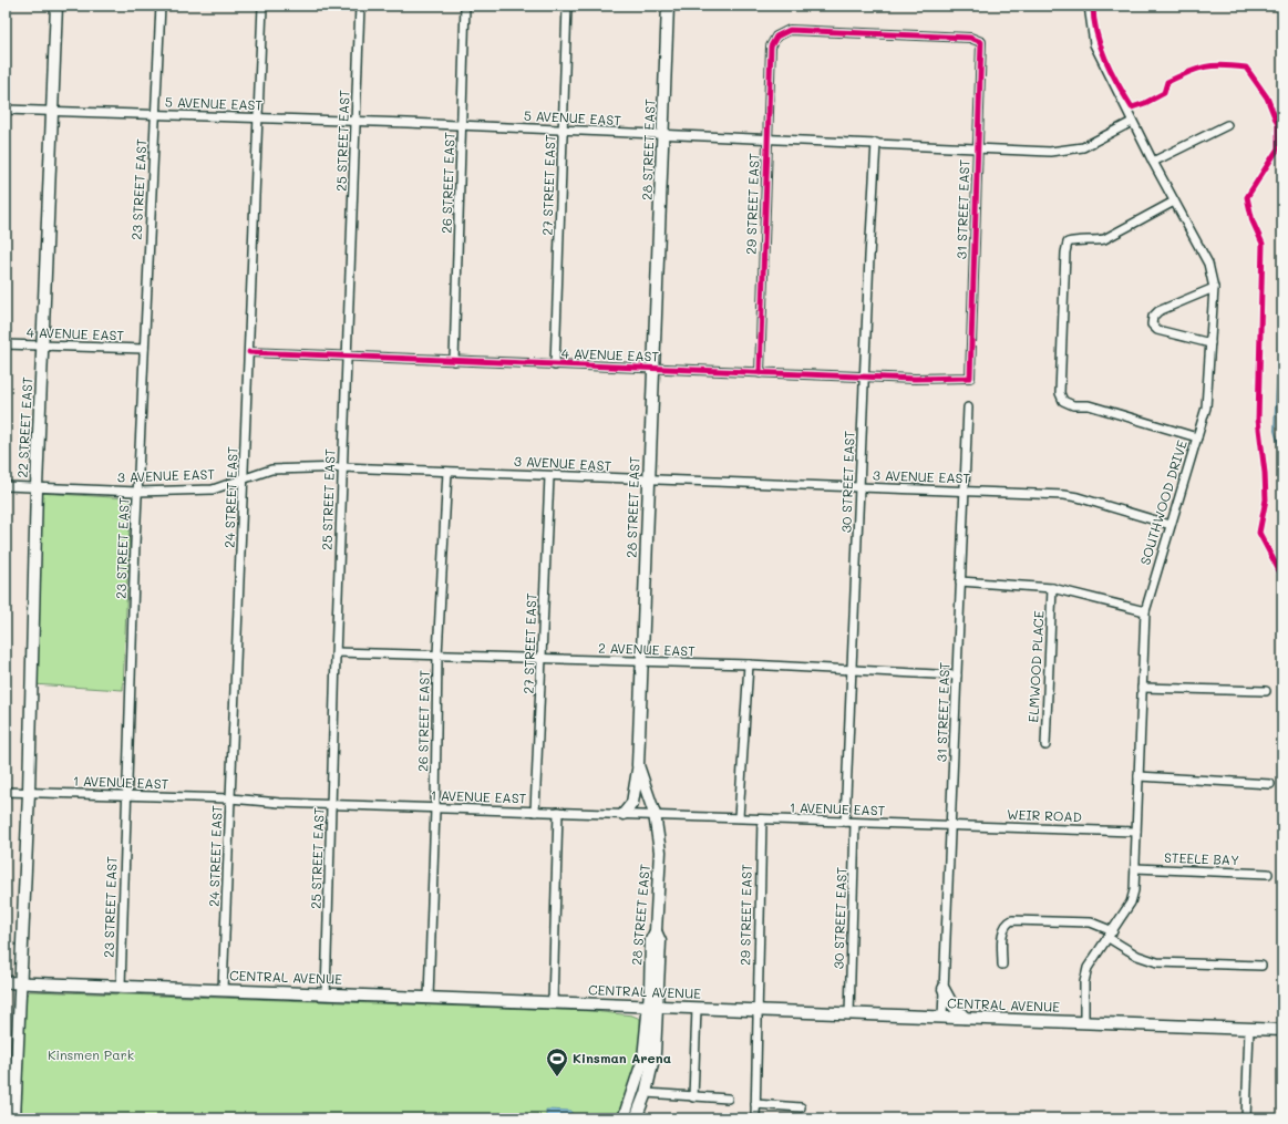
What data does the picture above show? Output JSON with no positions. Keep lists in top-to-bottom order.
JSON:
{
  "streets": {
    "street": [
      "5 AVENUE EAST",
      "25 STREET EAST",
      "28 STREET EAST",
      "26 STREET EAST",
      "27 STREET EAST",
      "23 STREET EAST",
      "29 STREET EAST",
      "31 STREET EAST",
      "4 AVENUE EAST",
      "22 STREET EAST",
      "3 AVENUE EAST",
      "30 STREET EAST",
      "24 STREET EAST",
      "SOUTHWOOD DRIVE",
      "2 AVENUE EAST",
      "ELMWOOD PLACE",
      "1 AVENUE EAST",
      "WEIR ROAD",
      "STEELE BAY",
      "CENTRAL AVENUE"
    ]
  },
  "crossings": [
    ["5 AVENUE EAST", "25 STREET EAST"],
    ["5 AVENUE EAST", "28 STREET EAST"],
    ["5 AVENUE EAST", "26 STREET EAST"],
    ["5 AVENUE EAST", "27 STREET EAST"],
    ["5 AVENUE EAST", "23 STREET EAST"],
    ["5 AVENUE EAST", "29 STREET EAST"],
    ["5 AVENUE EAST", "31 STREET EAST"],
    ["5 AVENUE EAST", "22 STREET EAST"],
    ["5 AVENUE EAST", "30 STREET EAST"],
    ["5 AVENUE EAST", "24 STREET EAST"],
    ["5 AVENUE EAST", "SOUTHWOOD DRIVE"],
    ["25 STREET EAST", "4 AVENUE EAST"],
    ["25 STREET EAST", "3 AVENUE EAST"],
    ["25 STREET EAST", "2 AVENUE EAST"],
    ["25 STREET EAST", "1 AVENUE EAST"],
    ["25 STREET EAST", "CENTRAL AVENUE"],
    ["28 STREET EAST", "4 AVENUE EAST"],
    ["28 STREET EAST", "3 AVENUE EAST"],
    ["28 STREET EAST", "2 AVENUE EAST"],
    ["28 STREET EAST", "1 AVENUE EAST"],
    ["28 STREET EAST", "CENTRAL AVENUE"],
    ["26 STREET EAST", "4 AVENUE EAST"],
    ["26 STREET EAST", "3 AVENUE EAST"],
    ["26 STREET EAST", "2 AVENUE EAST"],
    ["26 STREET EAST", "1 AVENUE EAST"],
    ["26 STREET EAST", "CENTRAL AVENUE"],
    ["27 STREET EAST", "4 AVENUE EAST"],
    ["27 STREET EAST", "3 AVENUE EAST"],
    ["27 STREET EAST", "2 AVENUE EAST"],
    ["27 STREET EAST", "1 AVENUE EAST"],
    ["23 STREET EAST", "4 AVENUE EAST"],
    ["23 STREET EAST", "3 AVENUE EAST"],
    ["23 STREET EAST", "1 AVENUE EAST"],
    ["23 STREET EAST", "CENTRAL AVENUE"],
    ["29 STREET EAST", "31 STREET EAST"],
    ["29 STREET EAST", "4 AVENUE EAST"],
    ["29 STREET EAST", "1 AVENUE EAST"],
    ["29 STREET EAST", "CENTRAL AVENUE"],
    ["31 STREET EAST", "4 AVENUE EAST"],
    ["31 STREET EAST", "3 AVENUE EAST"],
    ["31 STREET EAST", "2 AVENUE EAST"],
    ["31 STREET EAST", "1 AVENUE EAST"],
    ["31 STREET EAST", "WEIR ROAD"],
    ["31 STREET EAST", "CENTRAL AVENUE"],
    ["4 AVENUE EAST", "22 STREET EAST"],
    ["4 AVENUE EAST", "30 STREET EAST"],
    ["4 AVENUE EAST", "24 STREET EAST"],
    ["22 STREET EAST", "3 AVENUE EAST"],
    ["22 STREET EAST", "1 AVENUE EAST"],
    ["22 STREET EAST", "CENTRAL AVENUE"],
    ["3 AVENUE EAST", "30 STREET EAST"],
    ["3 AVENUE EAST", "24 STREET EAST"],
    ["3 AVENUE EAST", "SOUTHWOOD DRIVE"],
    ["30 STREET EAST", "2 AVENUE EAST"],
    ["30 STREET EAST", "1 AVENUE EAST"],
    ["30 STREET EAST", "CENTRAL AVENUE"],
    ["24 STREET EAST", "1 AVENUE EAST"],
    ["24 STREET EAST", "CENTRAL AVENUE"],
    ["SOUTHWOOD DRIVE", "WEIR ROAD"],
    ["SOUTHWOOD DRIVE", "STEELE BAY"],
    ["SOUTHWOOD DRIVE", "CENTRAL AVENUE"],
    ["1 AVENUE EAST", "WEIR ROAD"]
  ],
  "parks": ["Kinsmen Park"],
  "places": {
    "sports": ["Kinsman Arena"]
  }
}
